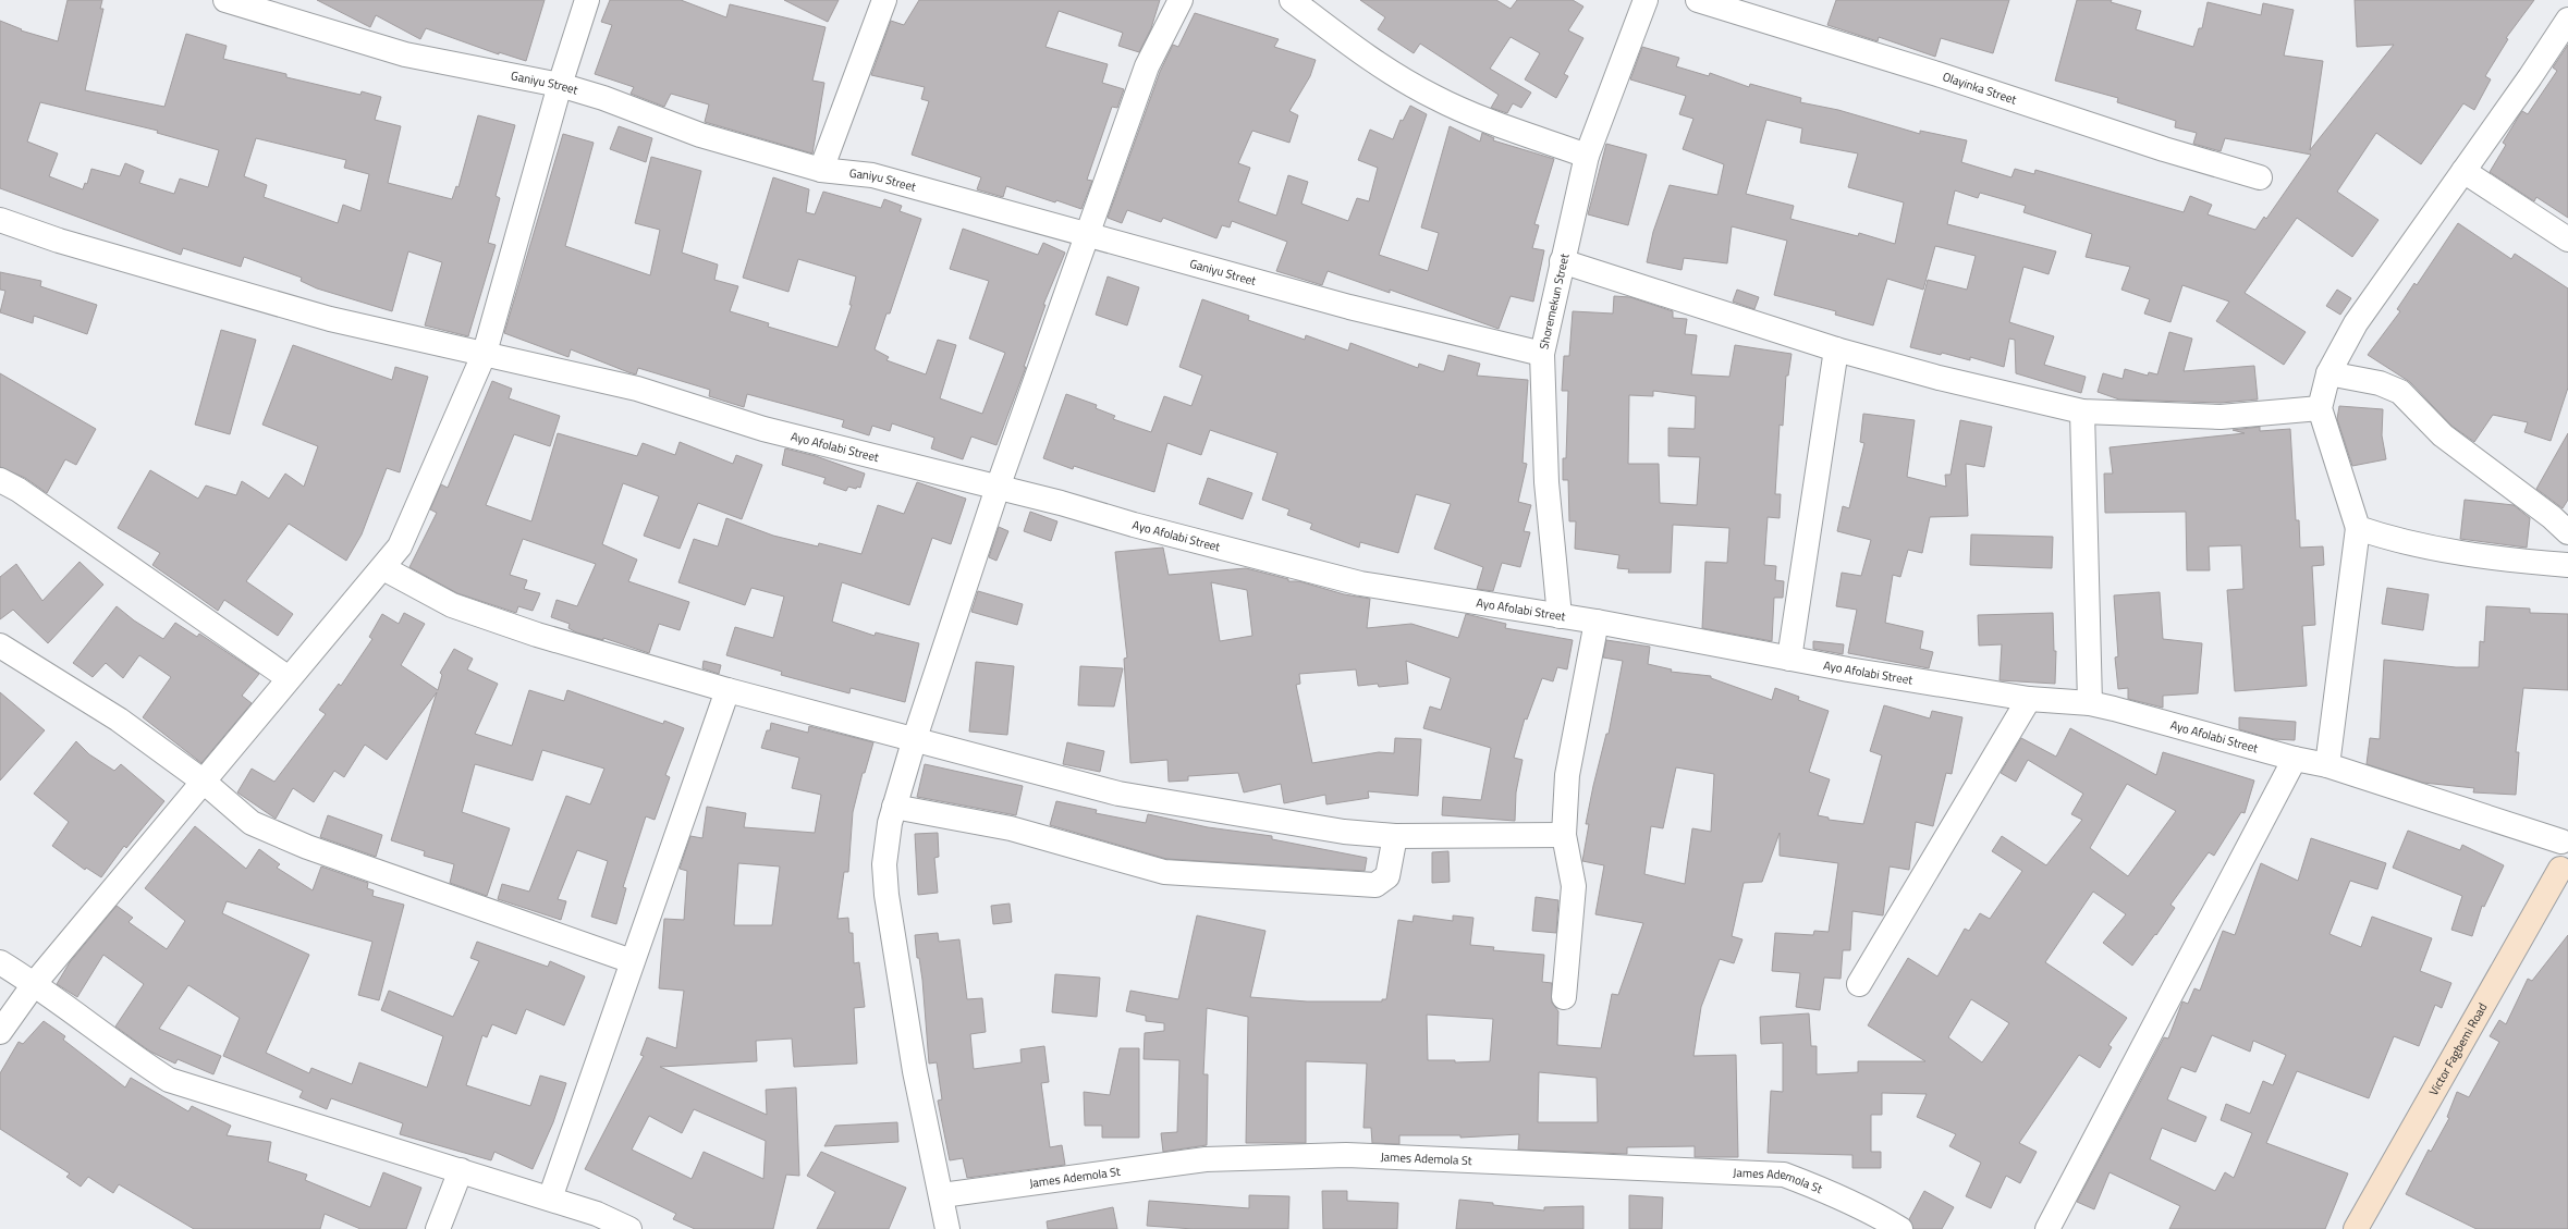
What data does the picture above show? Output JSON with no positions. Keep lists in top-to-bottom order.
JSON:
{
  "streets": {
    "street": [
      "Ganiyu Street",
      "Olayinka Street",
      "Shoremekun Street",
      "Ayo Afolabi Street",
      "Victor Fagbemi Road",
      "James Ademola St"
    ]
  },
  "crossings": [
    ["Ganiyu Street", "Shoremekun Street"],
    ["Shoremekun Street", "Ayo Afolabi Street"]
  ]
}
